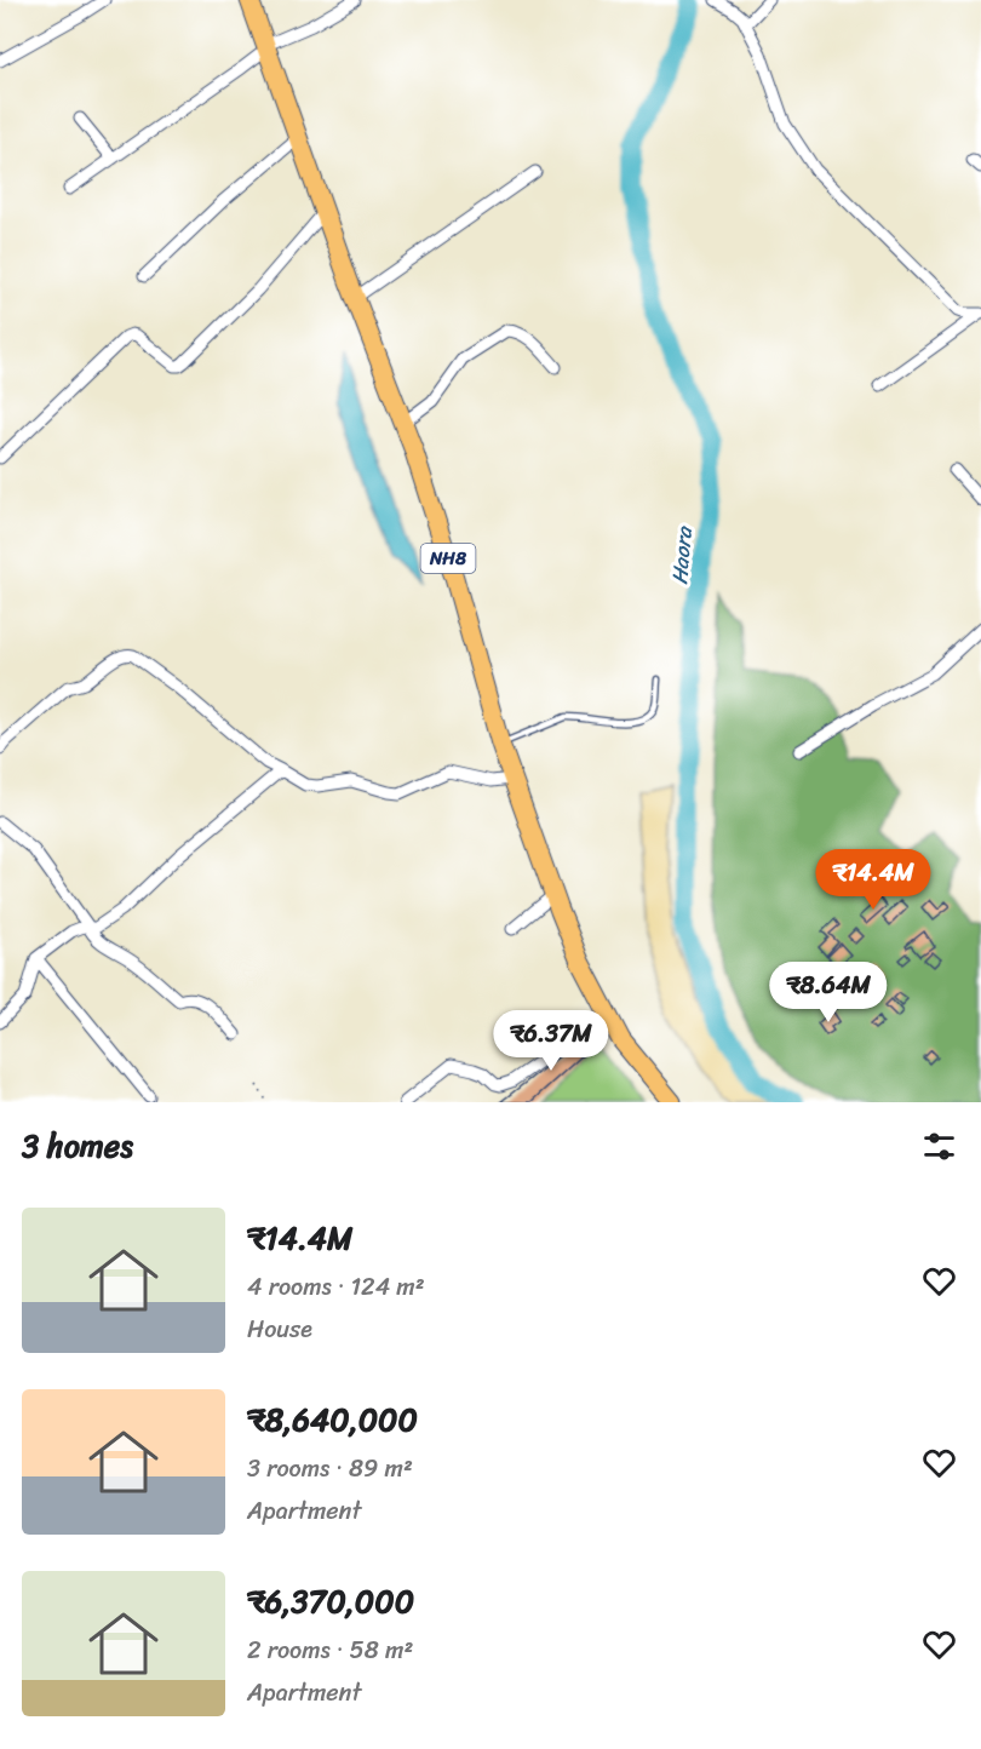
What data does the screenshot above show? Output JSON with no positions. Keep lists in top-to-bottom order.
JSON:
{
  "streets": {
    "highway": ["NH8"]
  },
  "water": ["Haora"],
  "page": {
    "price": ["₹14.4M", "₹8.64M", "₹6.37M"],
    "heading": "3 homes",
    "list": [
      {
        "name": "₹14.4M",
        "note": "4 rooms · 124 m² · House"
      },
      {
        "name": "₹8,640,000",
        "note": "3 rooms · 89 m² · Apartment"
      },
      {
        "name": "₹6,370,000",
        "note": "2 rooms · 58 m² · Apartment"
      }
    ]
  }
}
